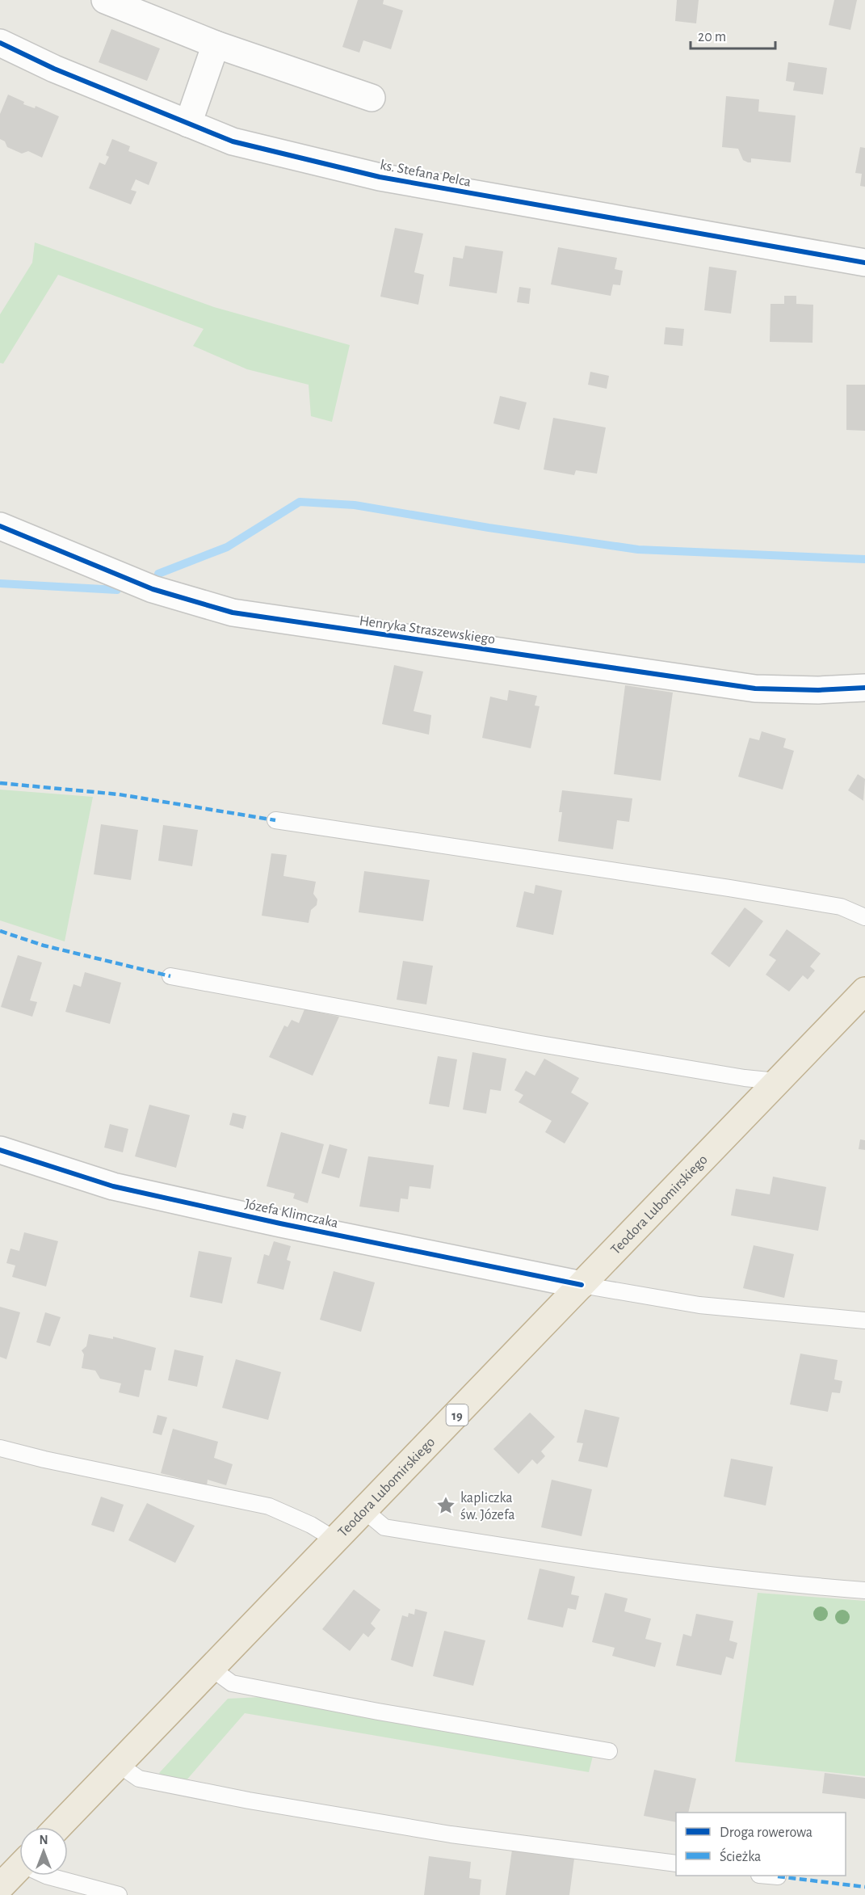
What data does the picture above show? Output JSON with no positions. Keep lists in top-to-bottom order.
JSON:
{
  "streets": {
    "highway": ["Teodora Lubomirskiego", "19"],
    "street": ["ks. Stefana Pelca", "Henryka Straszewskiego", "Józefa Klimczaka"]
  },
  "crossings": [
    ["Teodora Lubomirskiego", "Józefa Klimczaka"]
  ],
  "places": {
    "place": ["kapliczka św. Józefa"]
  },
  "legend": ["Droga rowerowa", "Ścieżka"],
  "scale_bar": "20 m",
  "north": "top"
}
